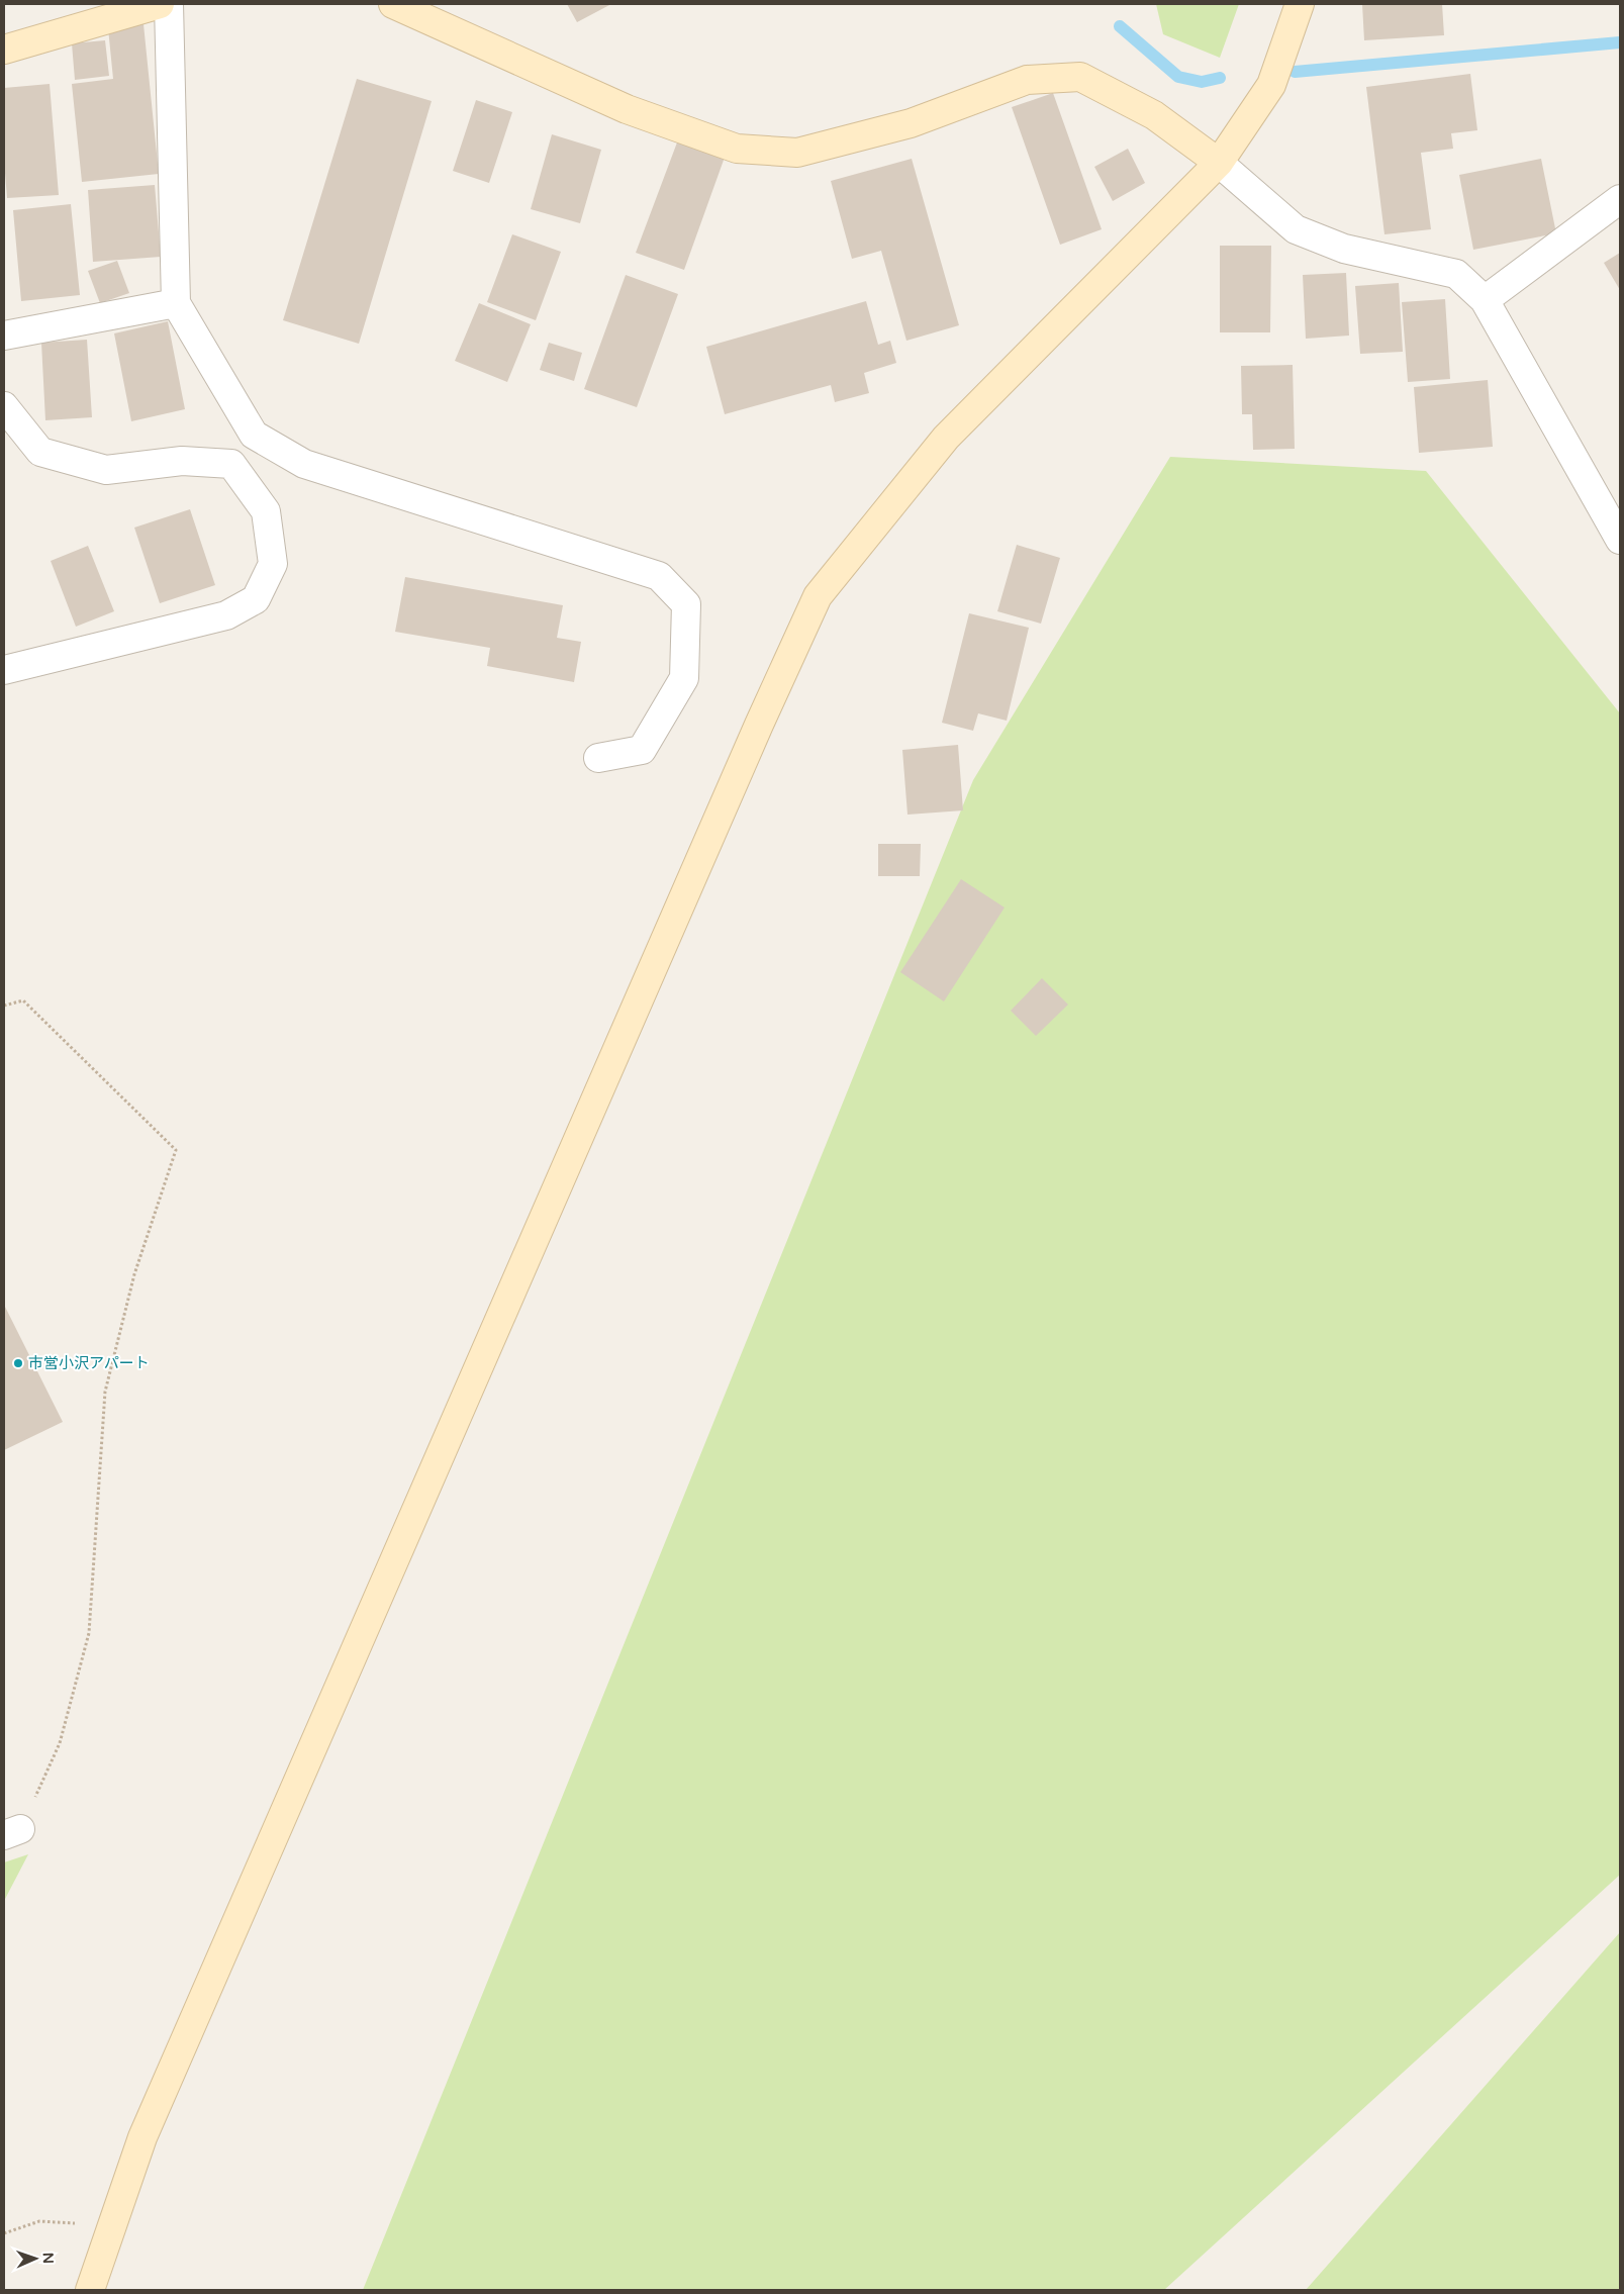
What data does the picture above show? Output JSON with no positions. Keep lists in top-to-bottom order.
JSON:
{
  "places": ["市営小沢アパート"],
  "north": "right"
}
